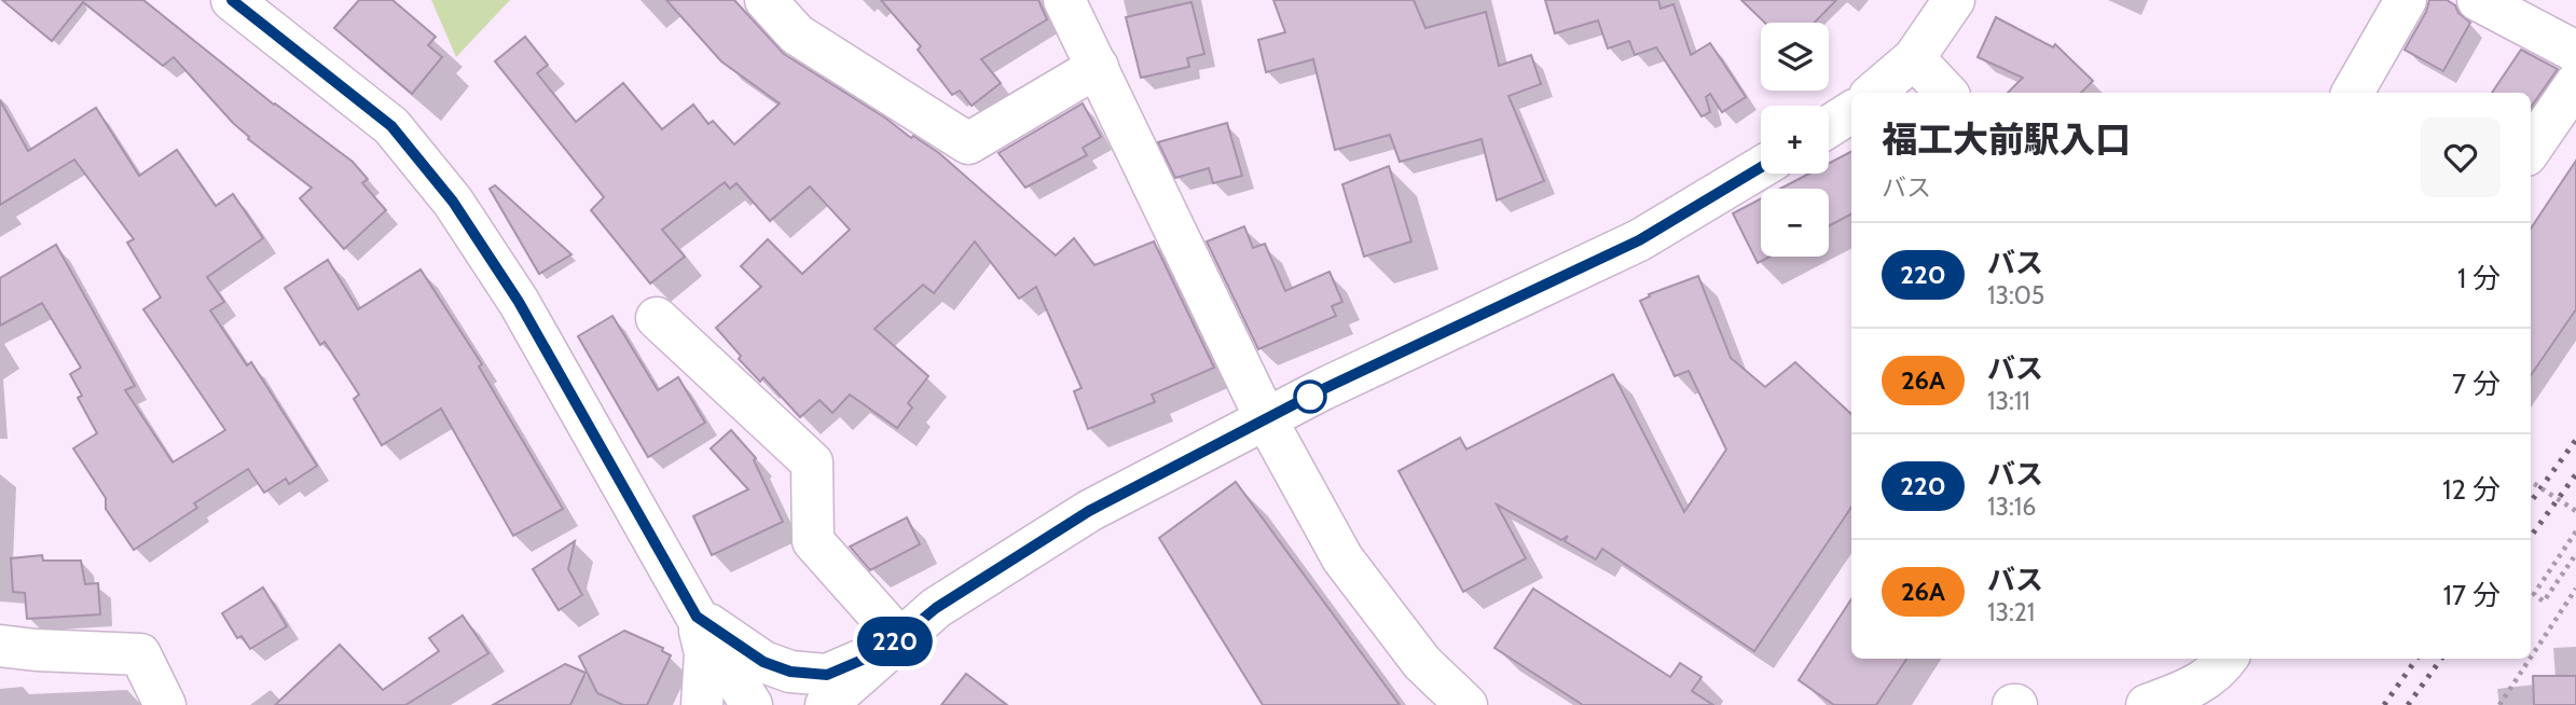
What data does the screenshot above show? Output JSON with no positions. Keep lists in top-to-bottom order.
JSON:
{
  "lines": ["bus line 220"],
  "page": {
    "on_map": "220",
    "map_buttons": ["+", "−"],
    "heading": ["福工大前駅入口", "バス"],
    "list": [
      {
        "mark": "220",
        "name": "バス",
        "note": "13:05",
        "value": "1 分"
      },
      {
        "mark": "26A",
        "name": "バス",
        "note": "13:11",
        "value": "7 分"
      },
      {
        "mark": "220",
        "name": "バス",
        "note": "13:16",
        "value": "12 分"
      },
      {
        "mark": "26A",
        "name": "バス",
        "note": "13:21",
        "value": "17 分"
      }
    ]
  }
}
